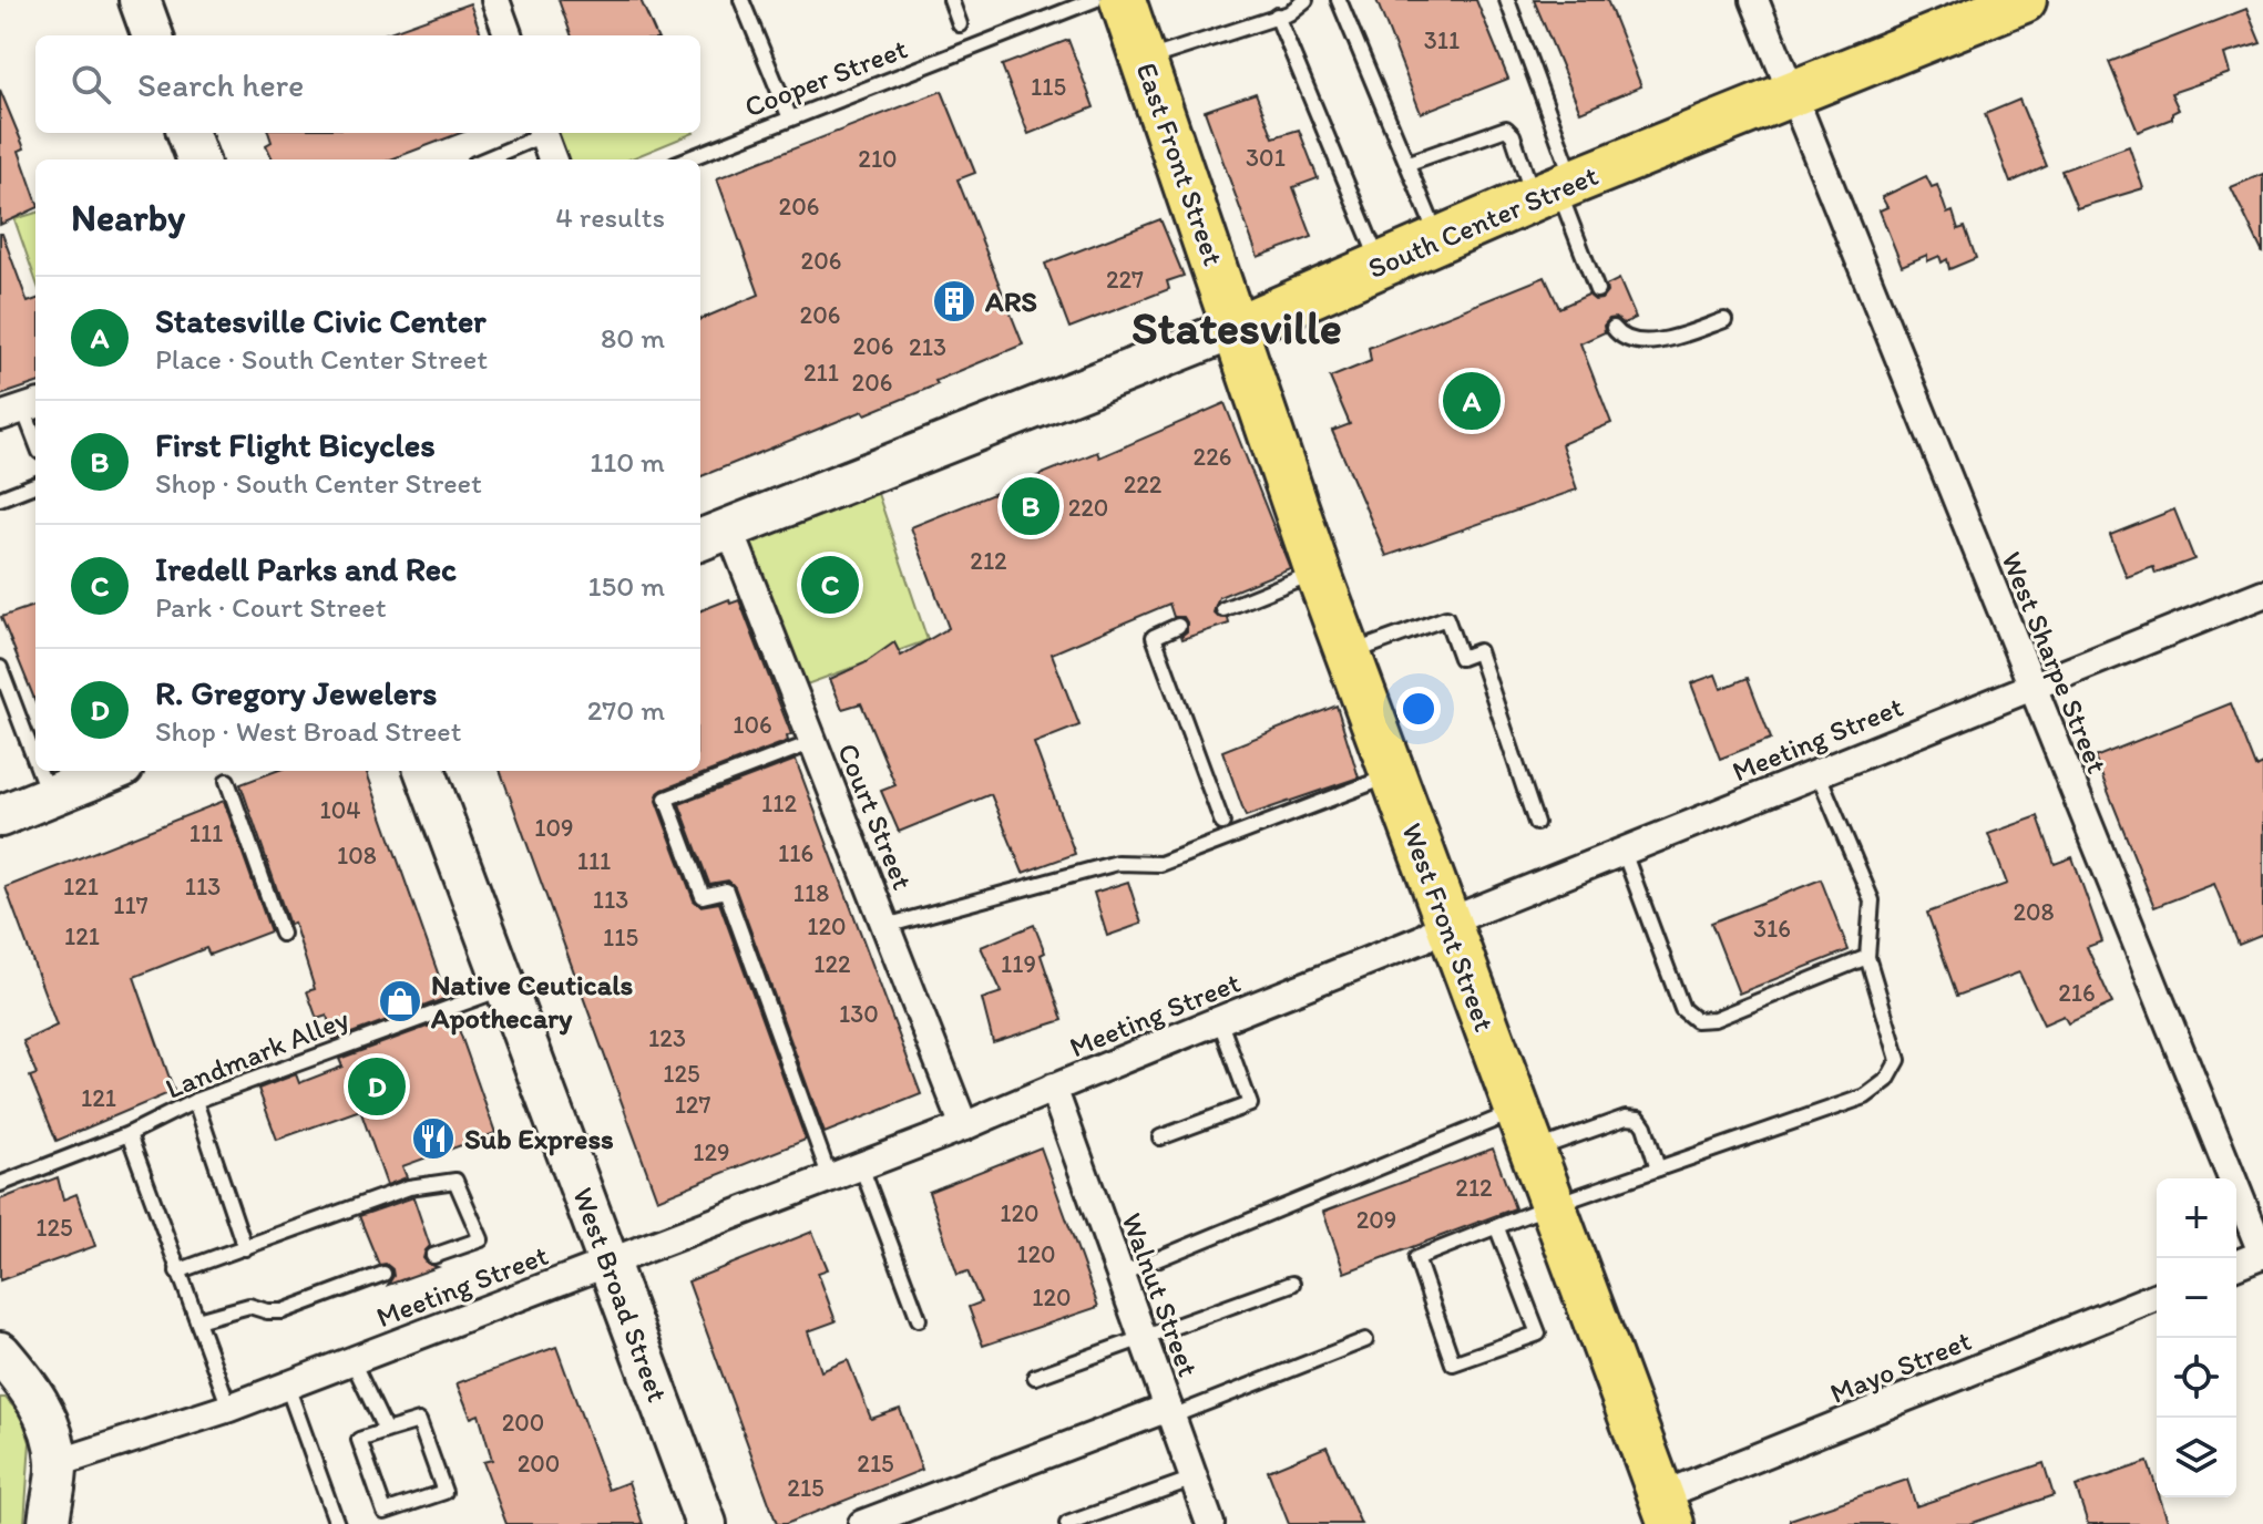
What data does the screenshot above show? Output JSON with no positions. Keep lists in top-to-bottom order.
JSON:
{
  "streets": {
    "main road": ["East Front Street", "South Center Street", "West Front Street"],
    "street": [
      "West Sharpe Street",
      "Meeting Street",
      "Court Street",
      "West Broad Street",
      "Walnut Street",
      "Mayo Street"
    ],
    "lane": ["Cooper Street", "Landmark Alley"]
  },
  "crossings": [
    ["East Front Street", "South Center Street"],
    ["East Front Street", "West Front Street"],
    ["South Center Street", "West Sharpe Street"],
    ["South Center Street", "Court Street"],
    ["South Center Street", "West Front Street"],
    ["West Sharpe Street", "Meeting Street"],
    ["Meeting Street", "Court Street"],
    ["Meeting Street", "West Front Street"],
    ["Meeting Street", "West Broad Street"],
    ["Meeting Street", "Walnut Street"],
    ["West Front Street", "Mayo Street"],
    ["Landmark Alley", "West Broad Street"]
  ],
  "districts": ["Statesville"],
  "places": {
    "building": ["ARS"],
    "shop": ["Native Ceuticals Apothecary"],
    "restaurant": ["Sub Express"]
  },
  "house_numbers": [
    "311",
    "115",
    "301",
    "210",
    "206",
    "206",
    "227",
    "206",
    "206",
    "213",
    "211",
    "206",
    "226",
    "222",
    "220",
    "212",
    "106",
    "112",
    "104",
    "109",
    "111",
    "116",
    "108",
    "111",
    "121",
    "113",
    "118",
    "113",
    "117",
    "208",
    "120",
    "316",
    "121",
    "115",
    "122",
    "119",
    "216",
    "130",
    "123",
    "125",
    "121",
    "127",
    "129",
    "212",
    "120",
    "209",
    "125",
    "120",
    "120",
    "200",
    "200",
    "215",
    "215"
  ],
  "page": {
    "search": "Search here",
    "heading": ["Nearby", "4 results"],
    "list": [
      {
        "mark": "A",
        "name": "Statesville Civic Center",
        "note": "Place · South Center Street",
        "value": "80 m"
      },
      {
        "mark": "B",
        "name": "First Flight Bicycles",
        "note": "Shop · South Center Street",
        "value": "110 m"
      },
      {
        "mark": "C",
        "name": "Iredell Parks and Rec",
        "note": "Park · Court Street",
        "value": "150 m"
      },
      {
        "mark": "D",
        "name": "R. Gregory Jewelers",
        "note": "Shop · West Broad Street",
        "value": "270 m"
      }
    ],
    "pins": [
      "A",
      "B",
      "C",
      "D"
    ],
    "map_buttons": ["+", "−"]
  }
}
